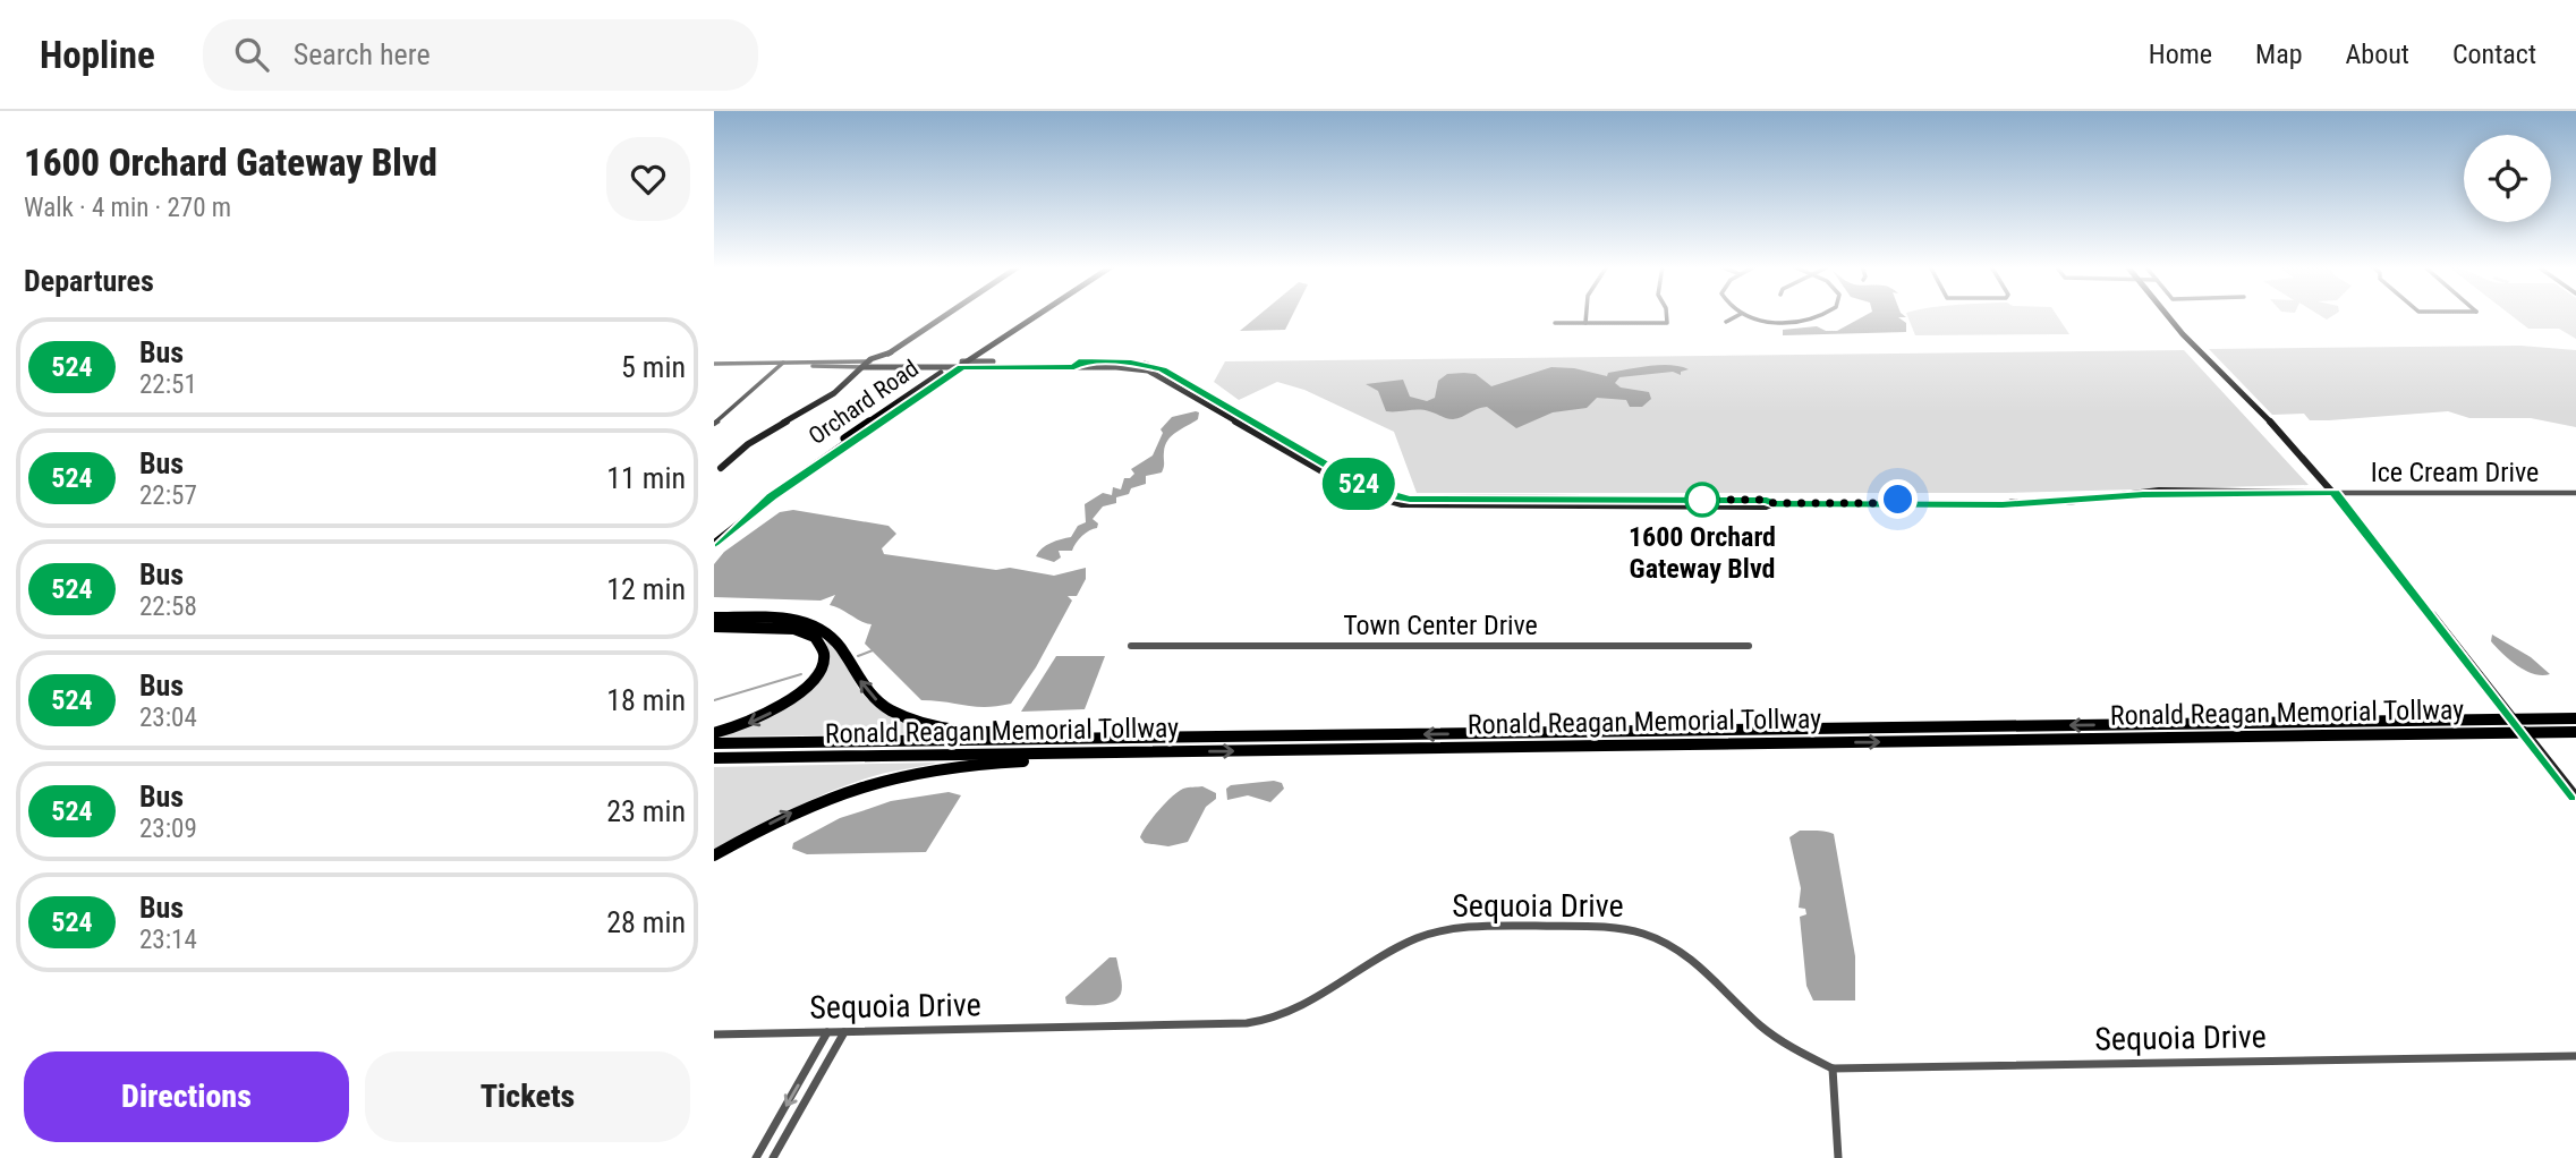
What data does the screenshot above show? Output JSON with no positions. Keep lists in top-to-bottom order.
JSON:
{
  "streets": {
    "highway": ["Ronald Reagan Memorial Tollway"],
    "main road": ["Orchard Road"],
    "street": ["Ice Cream Drive", "Town Center Drive", "Sequoia Drive"]
  },
  "places": ["1600 Orchard Gateway Blvd"],
  "lines": ["bus line 524"],
  "page": {
    "header": "Hopline",
    "search": "Search here",
    "nav": [
      "Home",
      "Map",
      "About",
      "Contact"
    ],
    "heading": [
      ["1600 Orchard Gateway Blvd", "Walk · 4 min · 270 m"],
      "Departures"
    ],
    "on_map": "524",
    "list": [
      {
        "mark": "524",
        "name": "Bus",
        "note": "22:51",
        "value": "5 min"
      },
      {
        "mark": "524",
        "name": "Bus",
        "note": "22:57",
        "value": "11 min"
      },
      {
        "mark": "524",
        "name": "Bus",
        "note": "22:58",
        "value": "12 min"
      },
      {
        "mark": "524",
        "name": "Bus",
        "note": "23:04",
        "value": "18 min"
      },
      {
        "mark": "524",
        "name": "Bus",
        "note": "23:09",
        "value": "23 min"
      },
      {
        "mark": "524",
        "name": "Bus",
        "note": "23:14",
        "value": "28 min"
      }
    ],
    "buttons": ["Directions", "Tickets"]
  }
}
